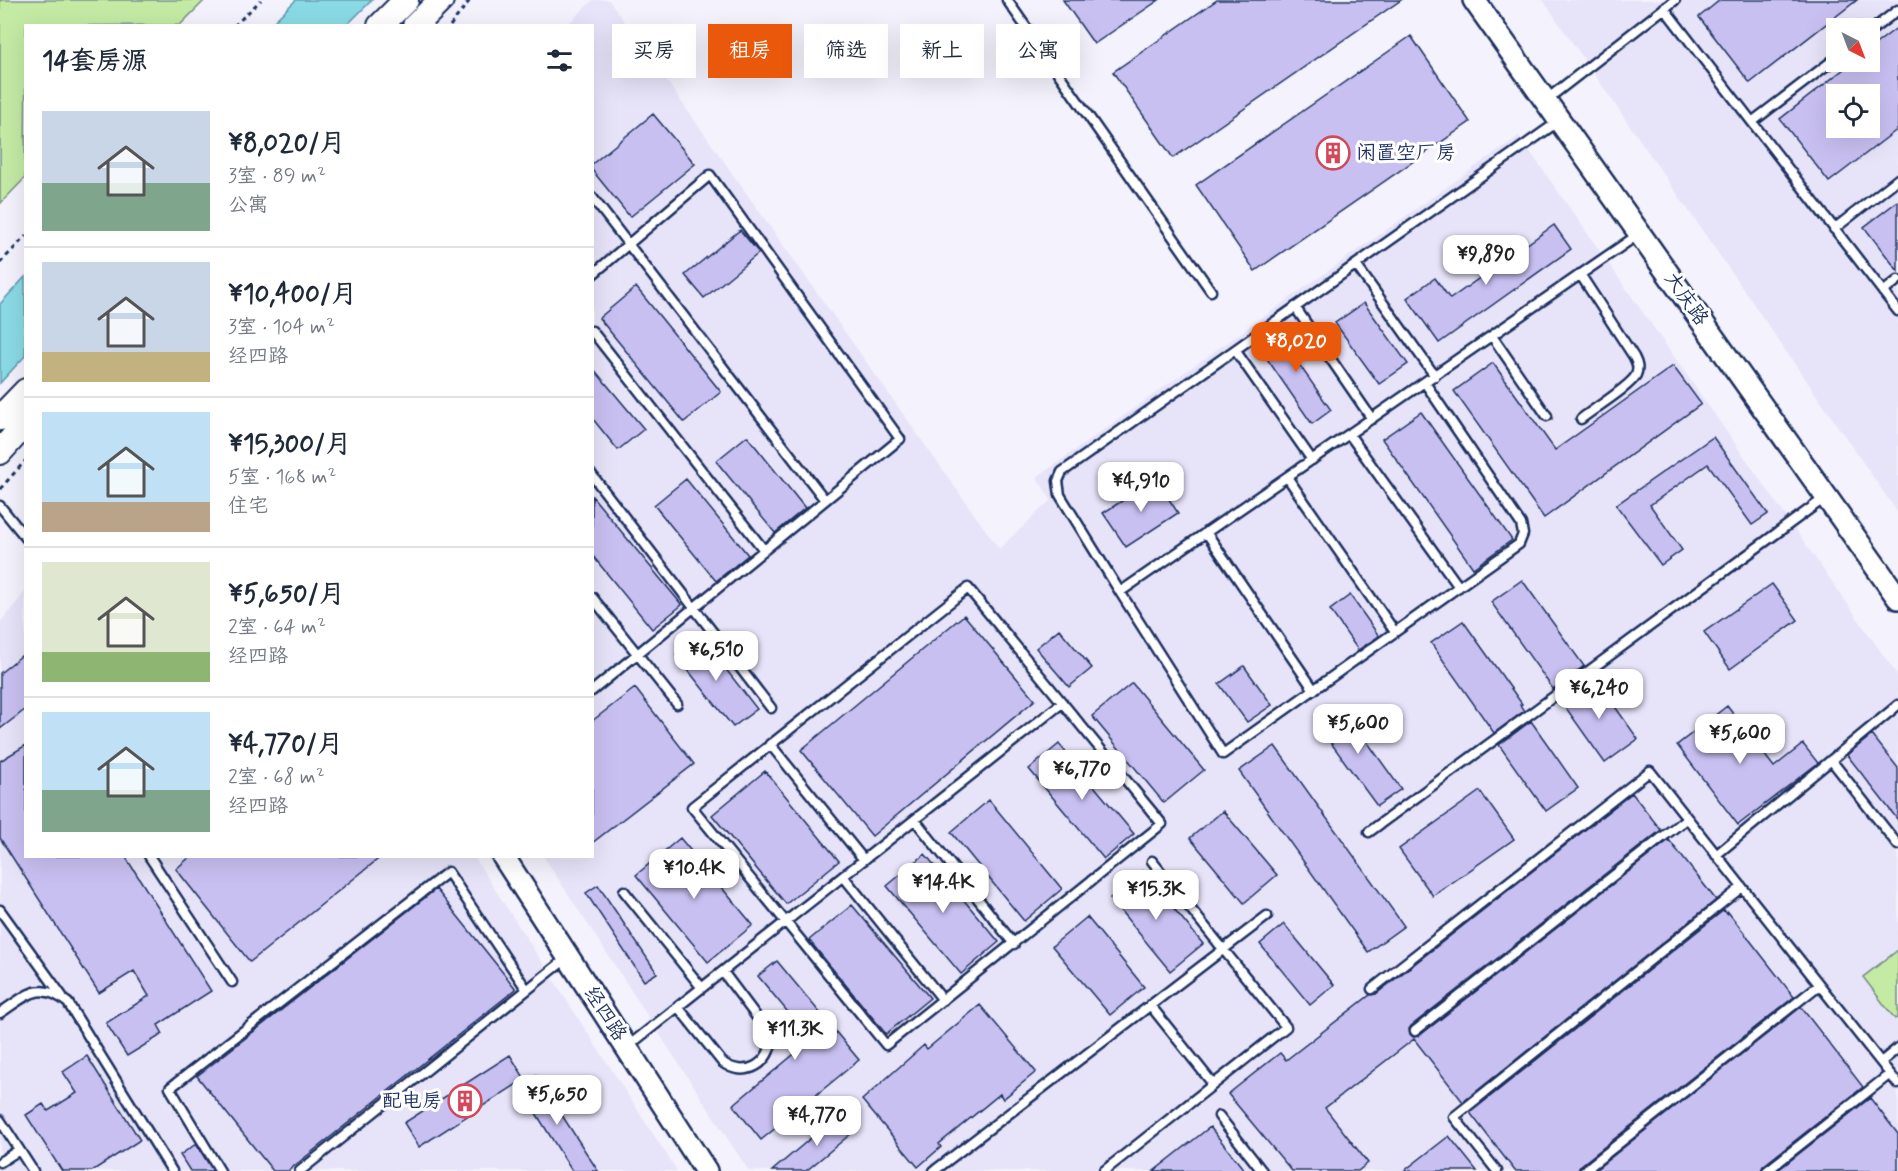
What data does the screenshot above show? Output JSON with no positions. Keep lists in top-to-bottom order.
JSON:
{
  "streets": {
    "street": ["大庆路", "经四路"]
  },
  "places": {
    "building": ["闲置空厂房", "配电房"]
  },
  "north": "bottom right",
  "page": {
    "chip": [
      "买房",
      "租房",
      "筛选",
      "新上",
      "公寓"
    ],
    "heading": "14套房源",
    "list": [
      {
        "name": "¥8,020/月",
        "note": "3室 · 89 m² · 公寓"
      },
      {
        "name": "¥10,400/月",
        "note": "3室 · 104 m² · 经四路"
      },
      {
        "name": "¥15,300/月",
        "note": "5室 · 168 m² · 住宅"
      },
      {
        "name": "¥5,650/月",
        "note": "2室 · 64 m² · 经四路"
      },
      {
        "name": "¥4,770/月",
        "note": "2室 · 68 m² · 经四路"
      }
    ],
    "price": [
      "¥9,890",
      "¥8,020",
      "¥4,910",
      "¥6,510",
      "¥6,240",
      "¥5,600",
      "¥5,600",
      "¥6,770",
      "¥10.4K",
      "¥14.4K",
      "¥15.3K",
      "¥11.3K",
      "¥5,650",
      "¥4,770"
    ]
  }
}
